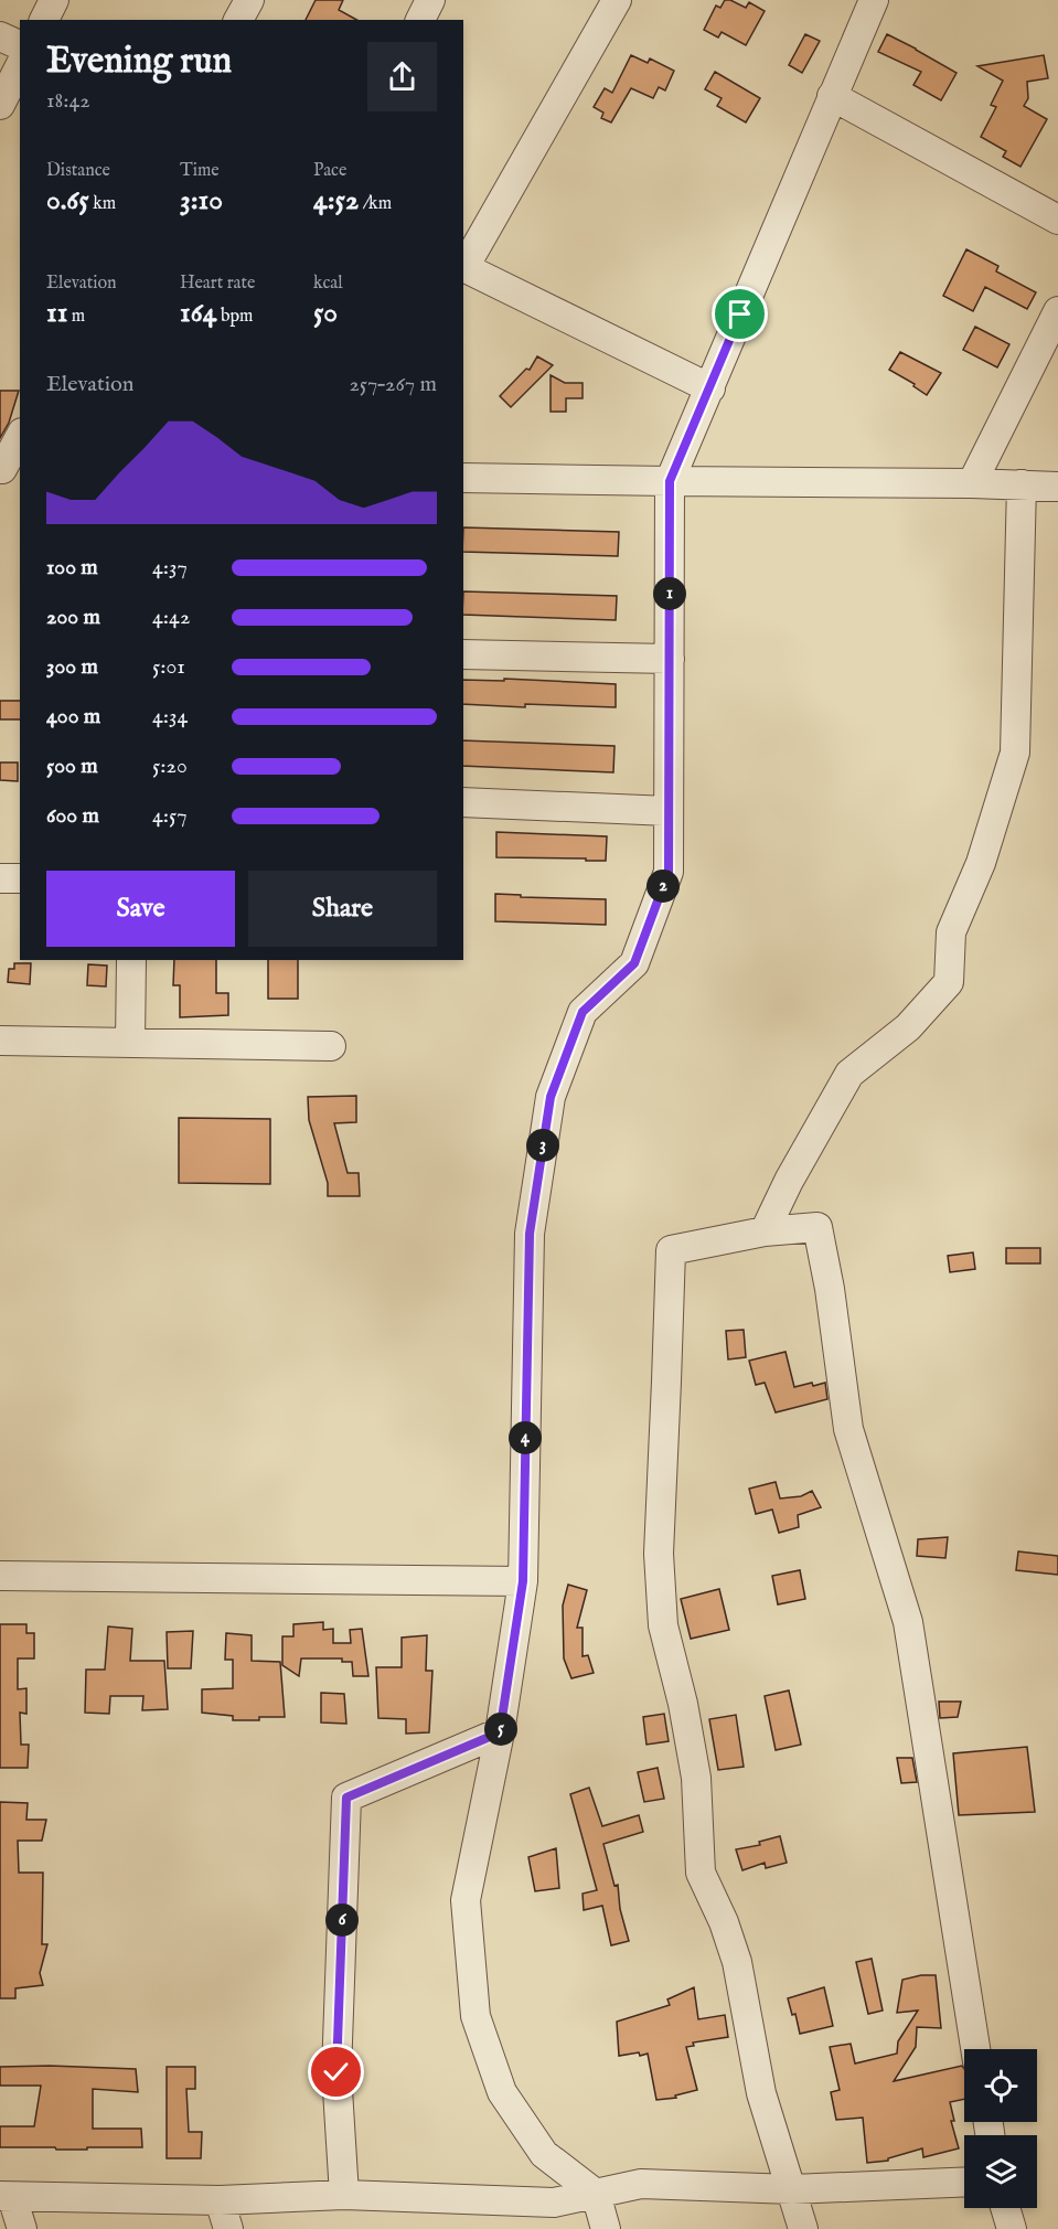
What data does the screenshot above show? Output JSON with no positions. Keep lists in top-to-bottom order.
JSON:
{
  "page": {
    "heading": ["Evening run", "18:42"],
    "stats": [
      ["Distance", "0.65 km"],
      ["Time", "3:10"],
      ["Pace", "4:52 /km"],
      ["Elevation", "11 m"],
      ["Heart rate", "164 bpm"],
      ["kcal", "50"]
    ],
    "chart": ["Elevation", "257–267 m"],
    "list": [
      {
        "name": "100 m",
        "note": "4:37"
      },
      {
        "name": "200 m",
        "note": "4:42"
      },
      {
        "name": "300 m",
        "note": "5:01"
      },
      {
        "name": "400 m",
        "note": "4:34"
      },
      {
        "name": "500 m",
        "note": "5:20"
      },
      {
        "name": "600 m",
        "note": "4:57"
      }
    ],
    "pins": [
      "1",
      "2",
      "3",
      "4",
      "5",
      "6"
    ],
    "buttons": ["Save", "Share"]
  }
}
